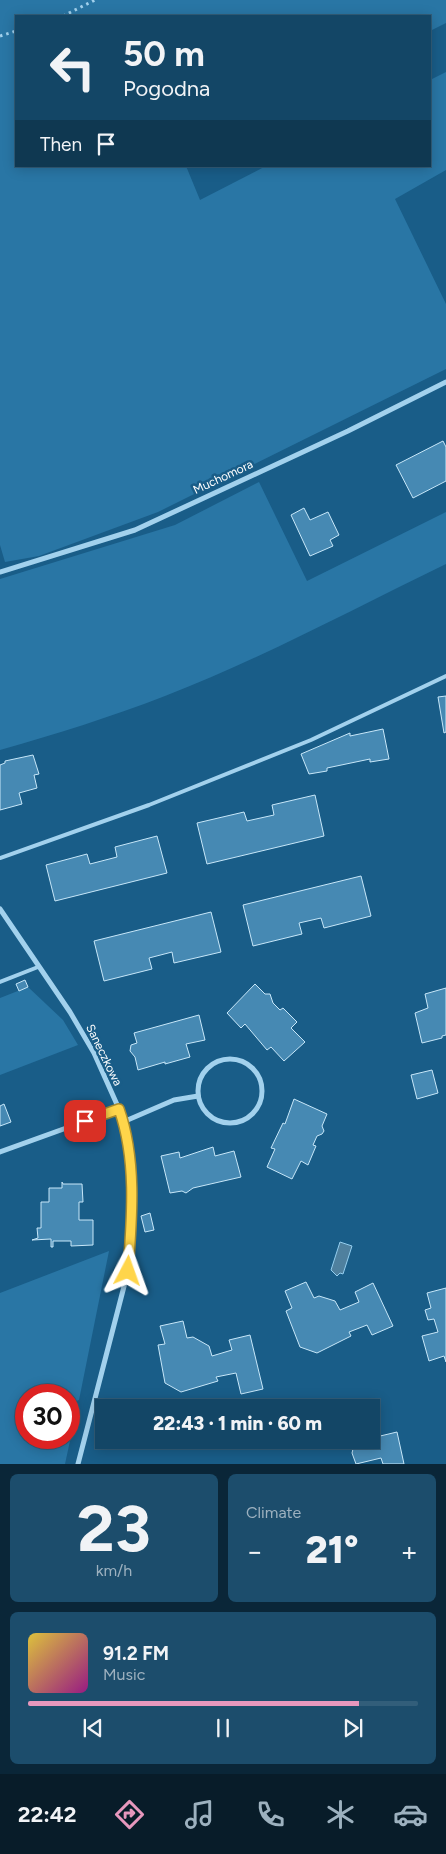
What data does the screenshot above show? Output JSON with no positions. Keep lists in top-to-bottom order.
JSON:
{
  "streets": {
    "street": ["Muchomora", "Saneczkowa"]
  },
  "page": {
    "turn": ["50 m", "Pogodna"],
    "then": "Then",
    "limit": "30",
    "trip": "22:43 · 1 min · 60 m",
    "tile": [
      ["23", "km/h"],
      "Climate"
    ],
    "heat": ["−", "21°", "+"],
    "song": ["91.2 FM", "Music"],
    "tabs": "22:42"
  }
}
